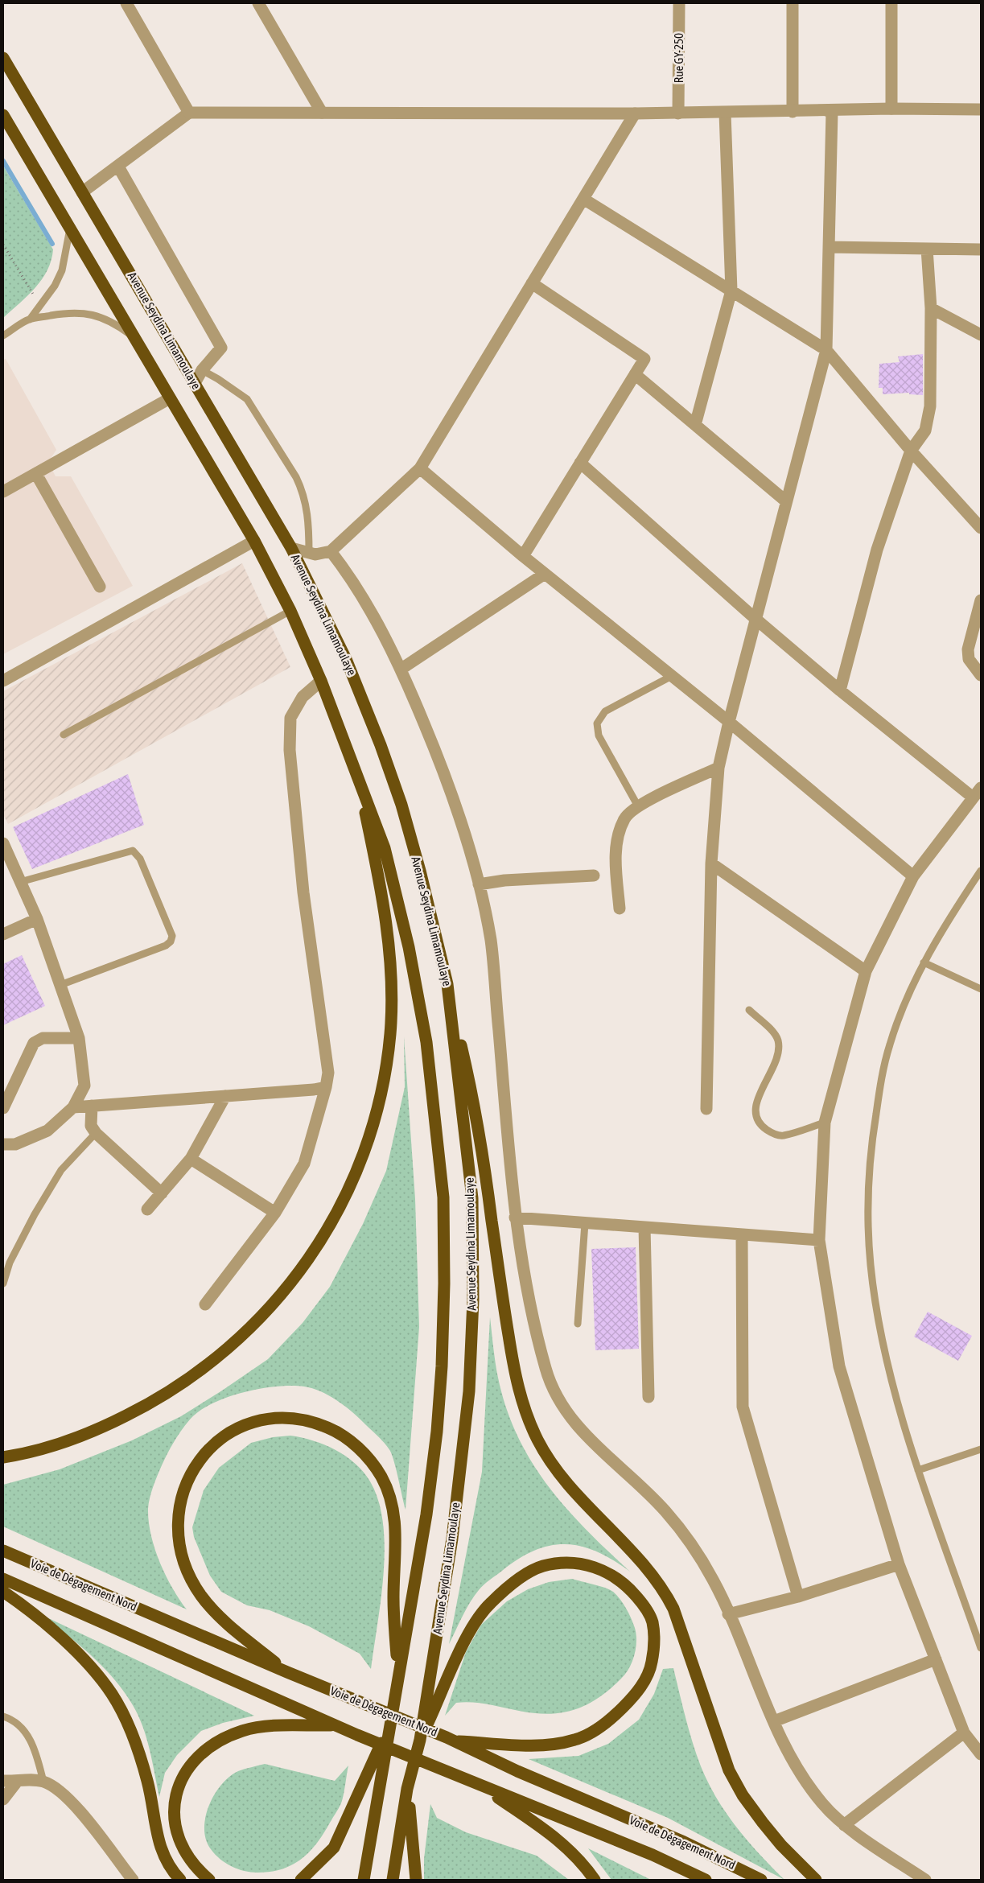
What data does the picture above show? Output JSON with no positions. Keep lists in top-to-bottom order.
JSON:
{
  "streets": {
    "highway": ["Avenue Seydina Limamoulaye", "Voie de Dégagement Nord"],
    "street": ["Rue GY-250"]
  }
}
